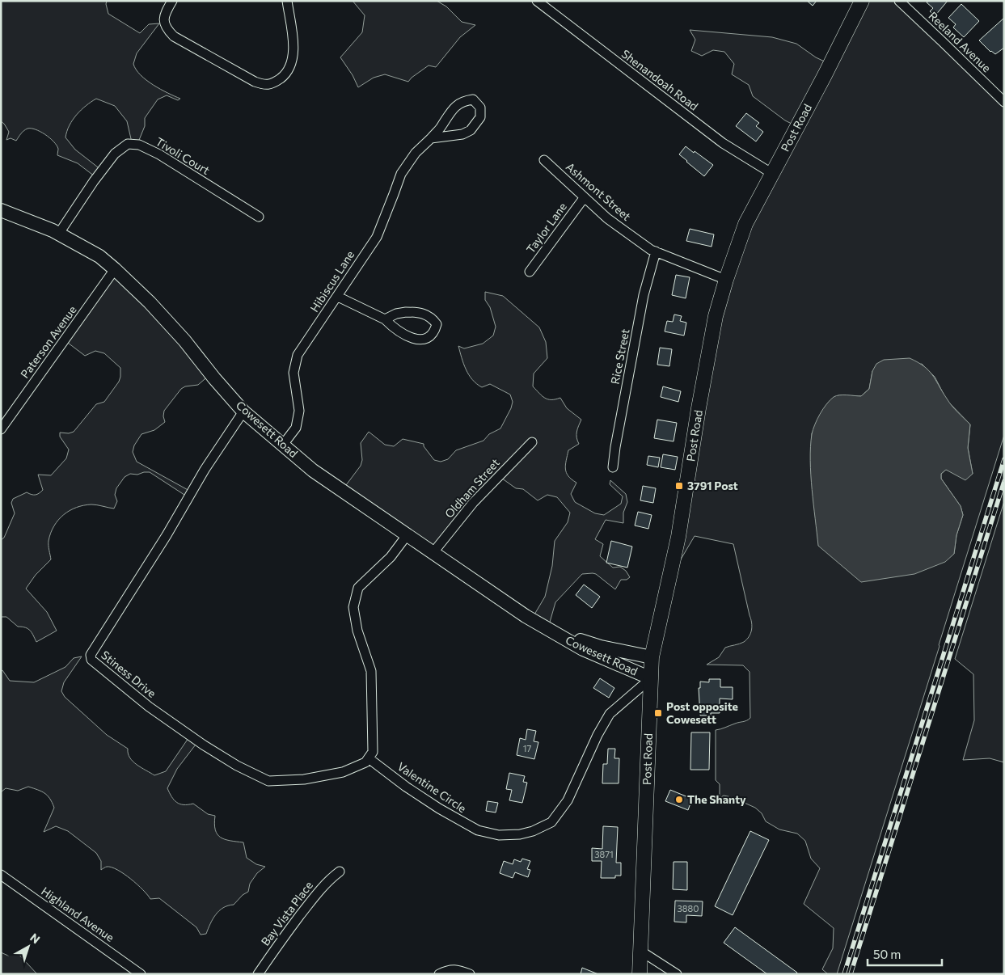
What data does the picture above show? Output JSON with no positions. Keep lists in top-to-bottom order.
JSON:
{
  "streets": {
    "main road": ["Post Road", "Cowesett Road"],
    "street": [
      "Reeland Avenue",
      "Shenandoah Road",
      "Tivoli Court",
      "Ashmont Street",
      "Taylor Lane",
      "Hibiscus Lane",
      "Paterson Avenue",
      "Rice Street",
      "Oldham Street",
      "Stiness Drive",
      "Valentine Circle",
      "Bay Vista Place",
      "Highland Avenue"
    ]
  },
  "crossings": [
    ["Shenandoah Road", "Post Road"],
    ["Post Road", "Ashmont Street"],
    ["Post Road", "Cowesett Road"],
    ["Post Road", "Valentine Circle"],
    ["Tivoli Court", "Cowesett Road"],
    ["Ashmont Street", "Taylor Lane"],
    ["Ashmont Street", "Rice Street"],
    ["Hibiscus Lane", "Cowesett Road"],
    ["Paterson Avenue", "Cowesett Road"],
    ["Cowesett Road", "Oldham Street"],
    ["Cowesett Road", "Stiness Drive"],
    ["Cowesett Road", "Valentine Circle"],
    ["Stiness Drive", "Valentine Circle"]
  ],
  "places": {
    "transit": ["3791 Post", "Post opposite Cowesett"],
    "other": ["The Shanty"]
  },
  "house_numbers": ["17", "3871", "3880"],
  "scale_bar": "50 m",
  "north": "top right"
}
